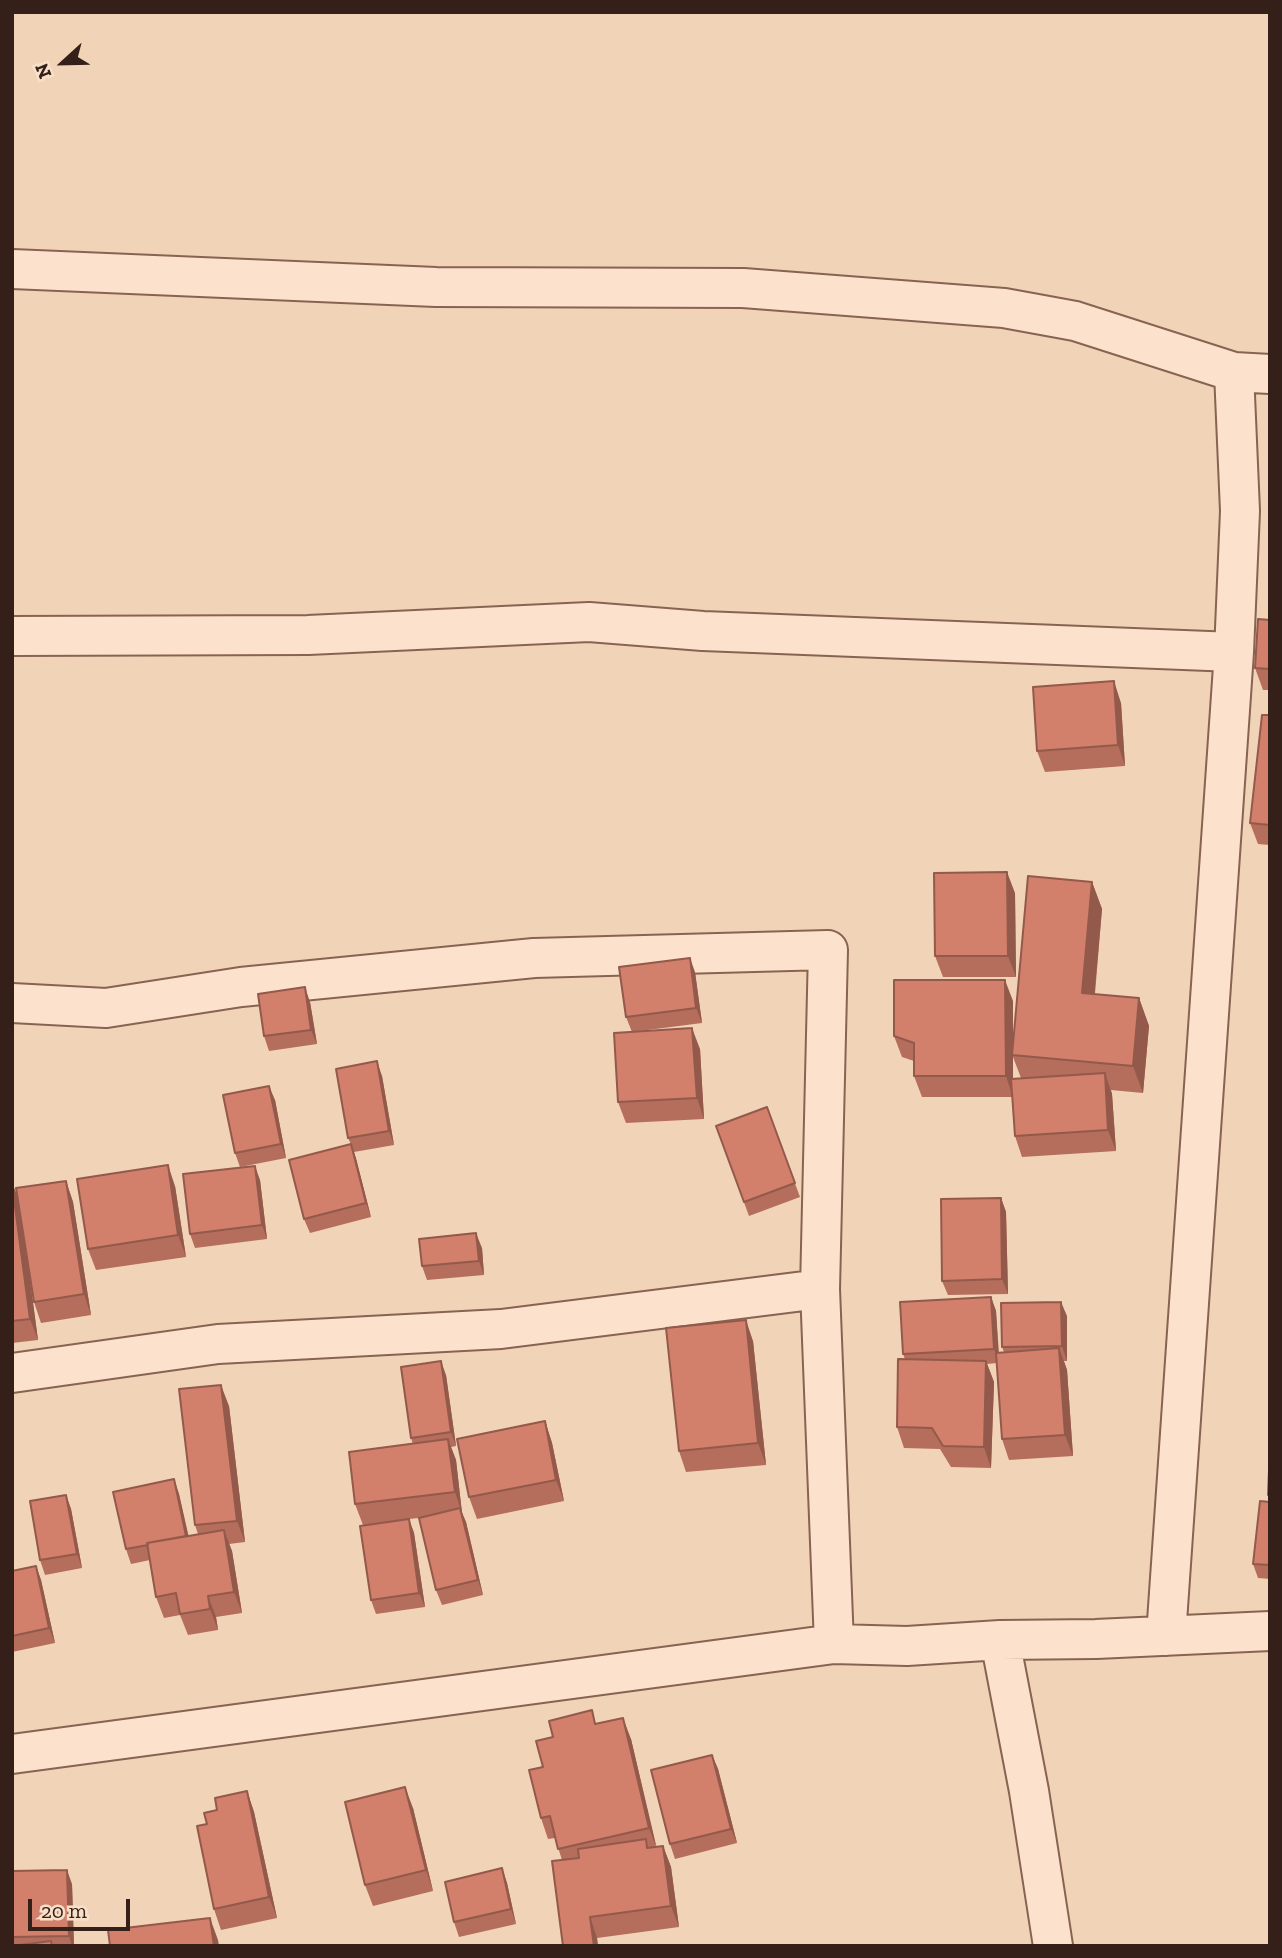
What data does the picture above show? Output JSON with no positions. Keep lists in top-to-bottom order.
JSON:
{
  "scale_bar": "20 m",
  "north": "left"
}
